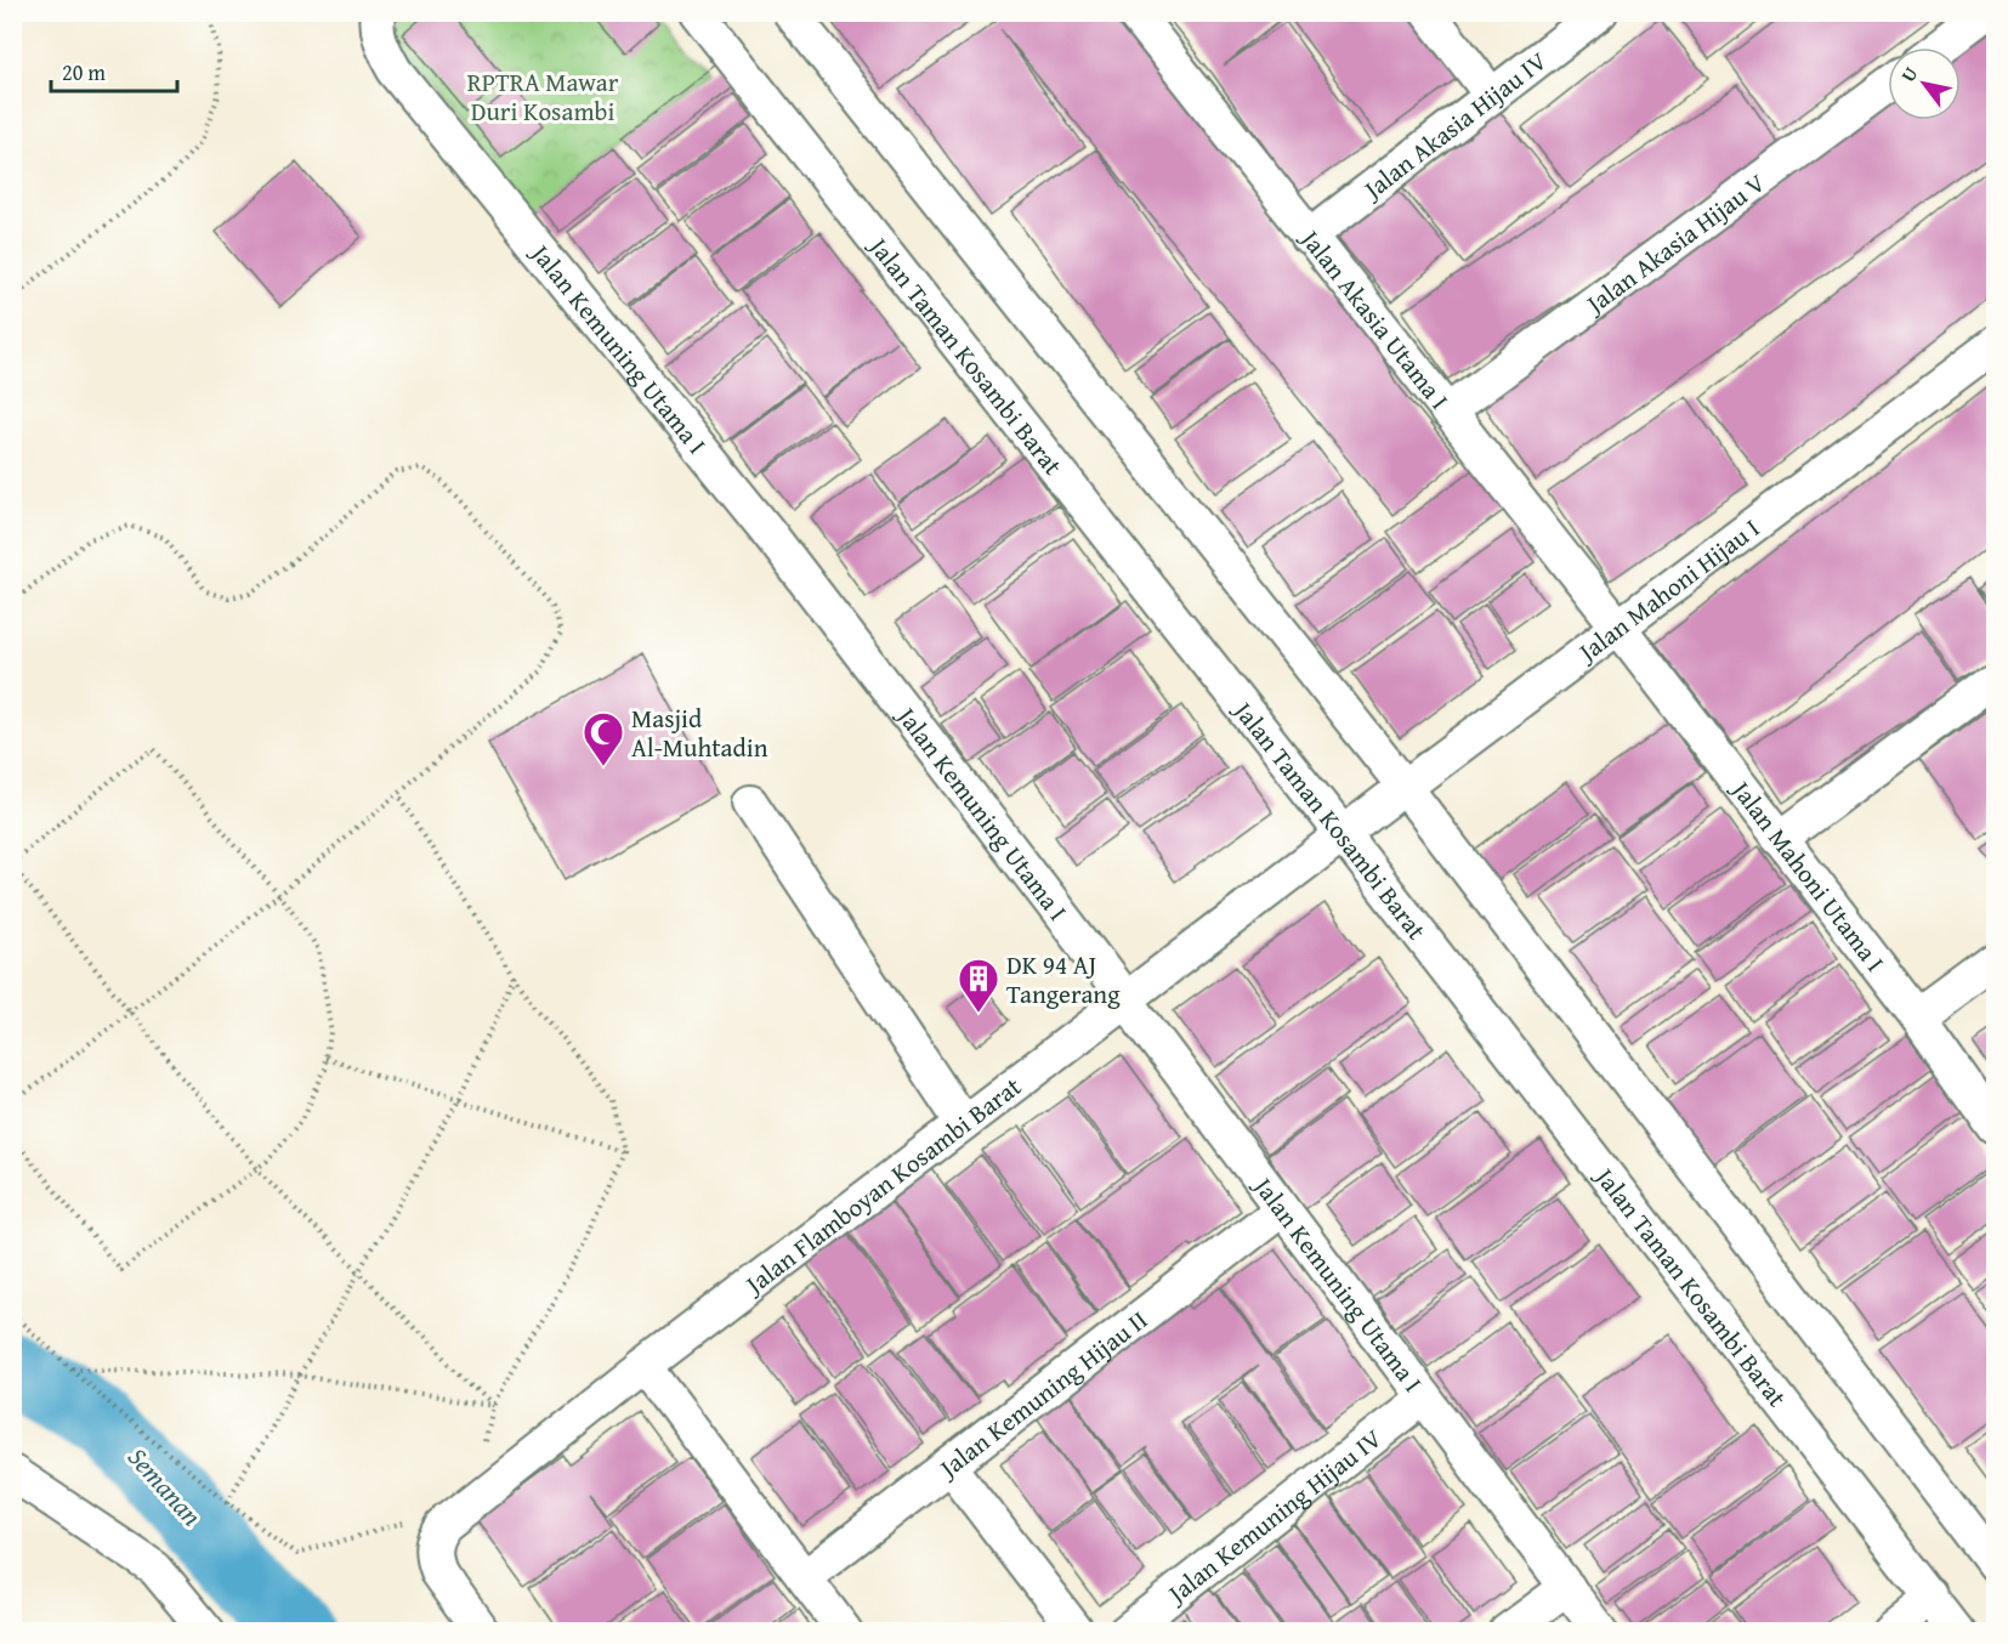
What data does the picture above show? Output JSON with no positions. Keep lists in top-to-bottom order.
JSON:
{
  "streets": {
    "street": [
      "Jalan Akasia Hijau IV",
      "Jalan Akasia Hijau V",
      "Jalan Akasia Utama I",
      "Jalan Kemuning Utama I",
      "Jalan Taman Kosambi Barat",
      "Jalan Mahoni Hijau I",
      "Jalan Mahoni Utama I",
      "Jalan Flamboyan Kosambi Barat",
      "Jalan Kemuning Hijau II",
      "Jalan Kemuning Hijau IV"
    ]
  },
  "crossings": [
    ["Jalan Akasia Hijau IV", "Jalan Akasia Utama I"],
    ["Jalan Akasia Hijau V", "Jalan Akasia Utama I"],
    ["Jalan Akasia Utama I", "Jalan Mahoni Hijau I"],
    ["Jalan Akasia Utama I", "Jalan Mahoni Utama I"],
    ["Jalan Kemuning Utama I", "Jalan Flamboyan Kosambi Barat"],
    ["Jalan Kemuning Utama I", "Jalan Kemuning Hijau II"],
    ["Jalan Kemuning Utama I", "Jalan Kemuning Hijau IV"],
    ["Jalan Taman Kosambi Barat", "Jalan Mahoni Hijau I"],
    ["Jalan Taman Kosambi Barat", "Jalan Flamboyan Kosambi Barat"],
    ["Jalan Mahoni Hijau I", "Jalan Mahoni Utama I"],
    ["Jalan Mahoni Hijau I", "Jalan Flamboyan Kosambi Barat"]
  ],
  "water": ["Semanan"],
  "parks": ["RPTRA Mawar Duri Kosambi"],
  "places": {
    "mosque": ["Masjid Al-Muhtadin"],
    "building": ["DK 94 AJ Tangerang"]
  },
  "scale_bar": "20 m",
  "north": "top left"
}
